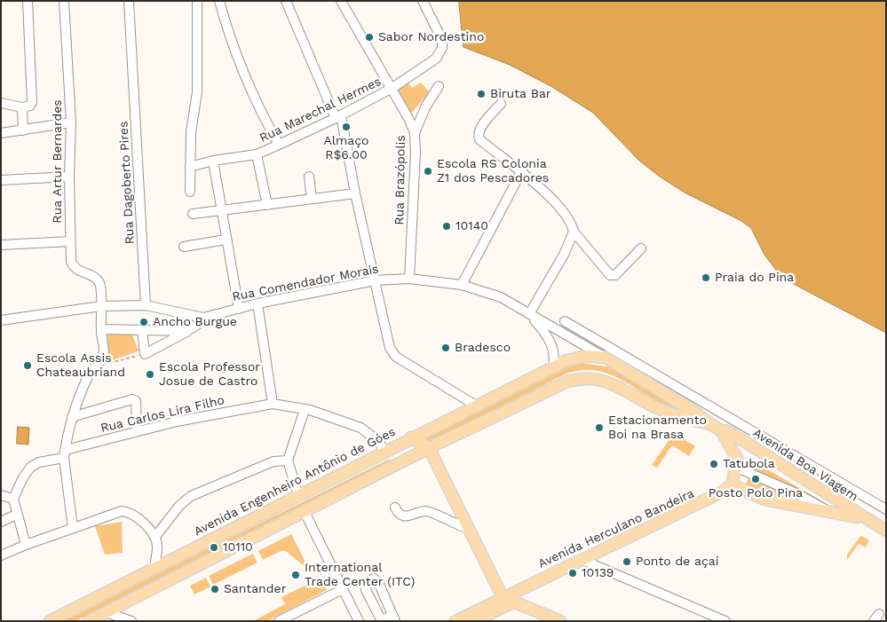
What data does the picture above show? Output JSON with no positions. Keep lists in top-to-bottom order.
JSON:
{
  "streets": {
    "main road": ["Avenida Boa Viagem", "Avenida Engenheiro Antônio de Góes", "Avenida Herculano Bandeira"],
    "street": [
      "Rua Marechal Hermes",
      "Rua Artur Bernardes",
      "Rua Brazópolis",
      "Rua Dagoberto Pires",
      "Rua Comendador Morais",
      "Rua Carlos Lira Filho"
    ]
  },
  "crossings": [
    ["Rua Marechal Hermes", "Rua Brazópolis"],
    ["Rua Brazópolis", "Rua Comendador Morais"],
    ["Rua Comendador Morais", "Avenida Boa Viagem"],
    ["Rua Carlos Lira Filho", "Avenida Engenheiro Antônio de Góes"],
    ["Avenida Boa Viagem", "Avenida Engenheiro Antônio de Góes"]
  ],
  "places": [
    "Sabor Nordestino",
    "Biruta Bar",
    "Almaço R$6.00",
    "Escola RS Colonia Z1 dos Pescadores",
    "10140",
    "Praia do Pina",
    "Ancho Burgue",
    "Bradesco",
    "Escola Assis Chateaubriand",
    "Escola Professor Josue de Castro",
    "Estacionamento Boi na Brasa",
    "Tatubola",
    "Posto Polo Pina",
    "10110",
    "Ponto de açaí",
    "10139",
    "International Trade Center (ITC)",
    "Santander"
  ]
}
